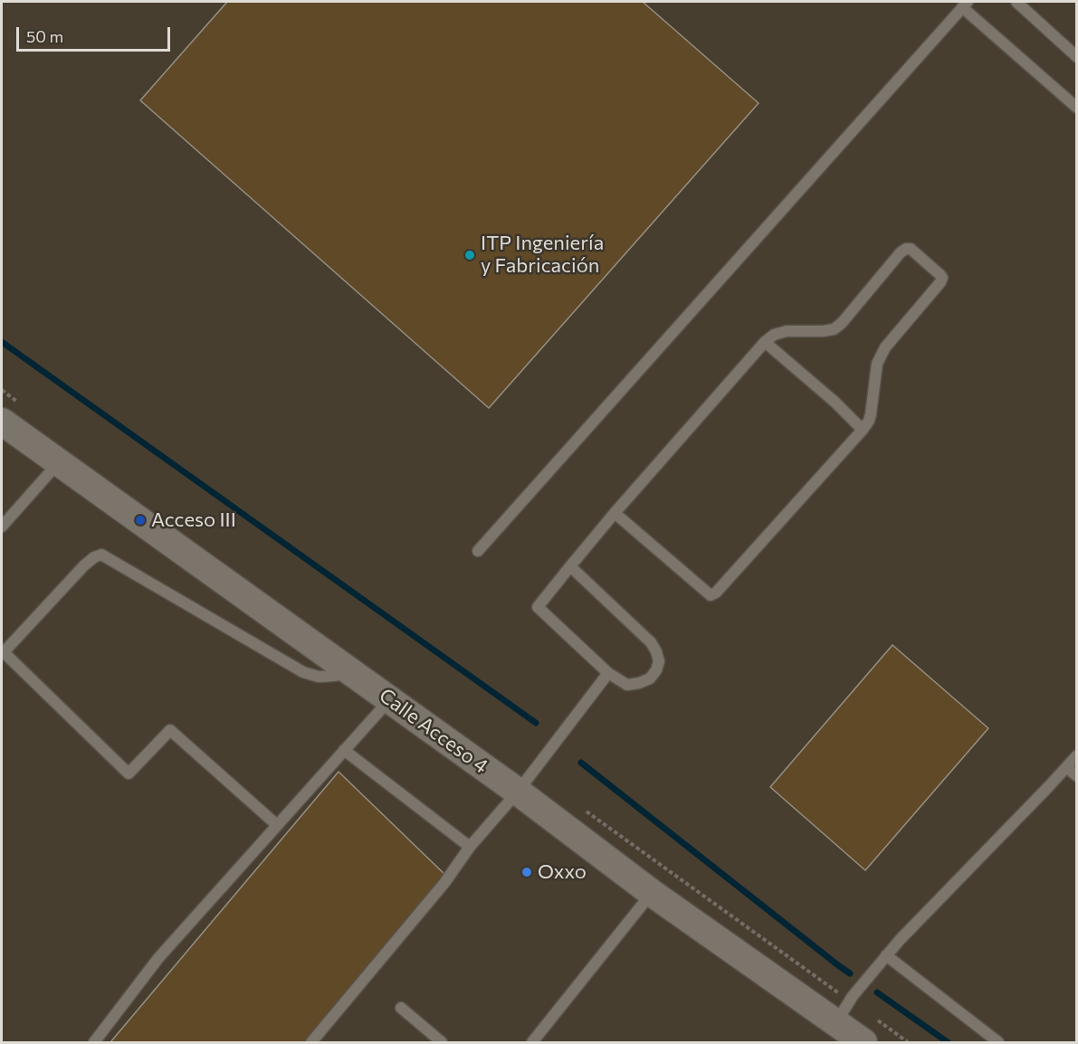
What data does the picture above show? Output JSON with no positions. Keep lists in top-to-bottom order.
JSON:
{
  "streets": {
    "street": ["Calle Acceso 4"]
  },
  "places": ["ITP Ingeniería y Fabricación", "Acceso III", "Oxxo"],
  "scale_bar": "50 m"
}
